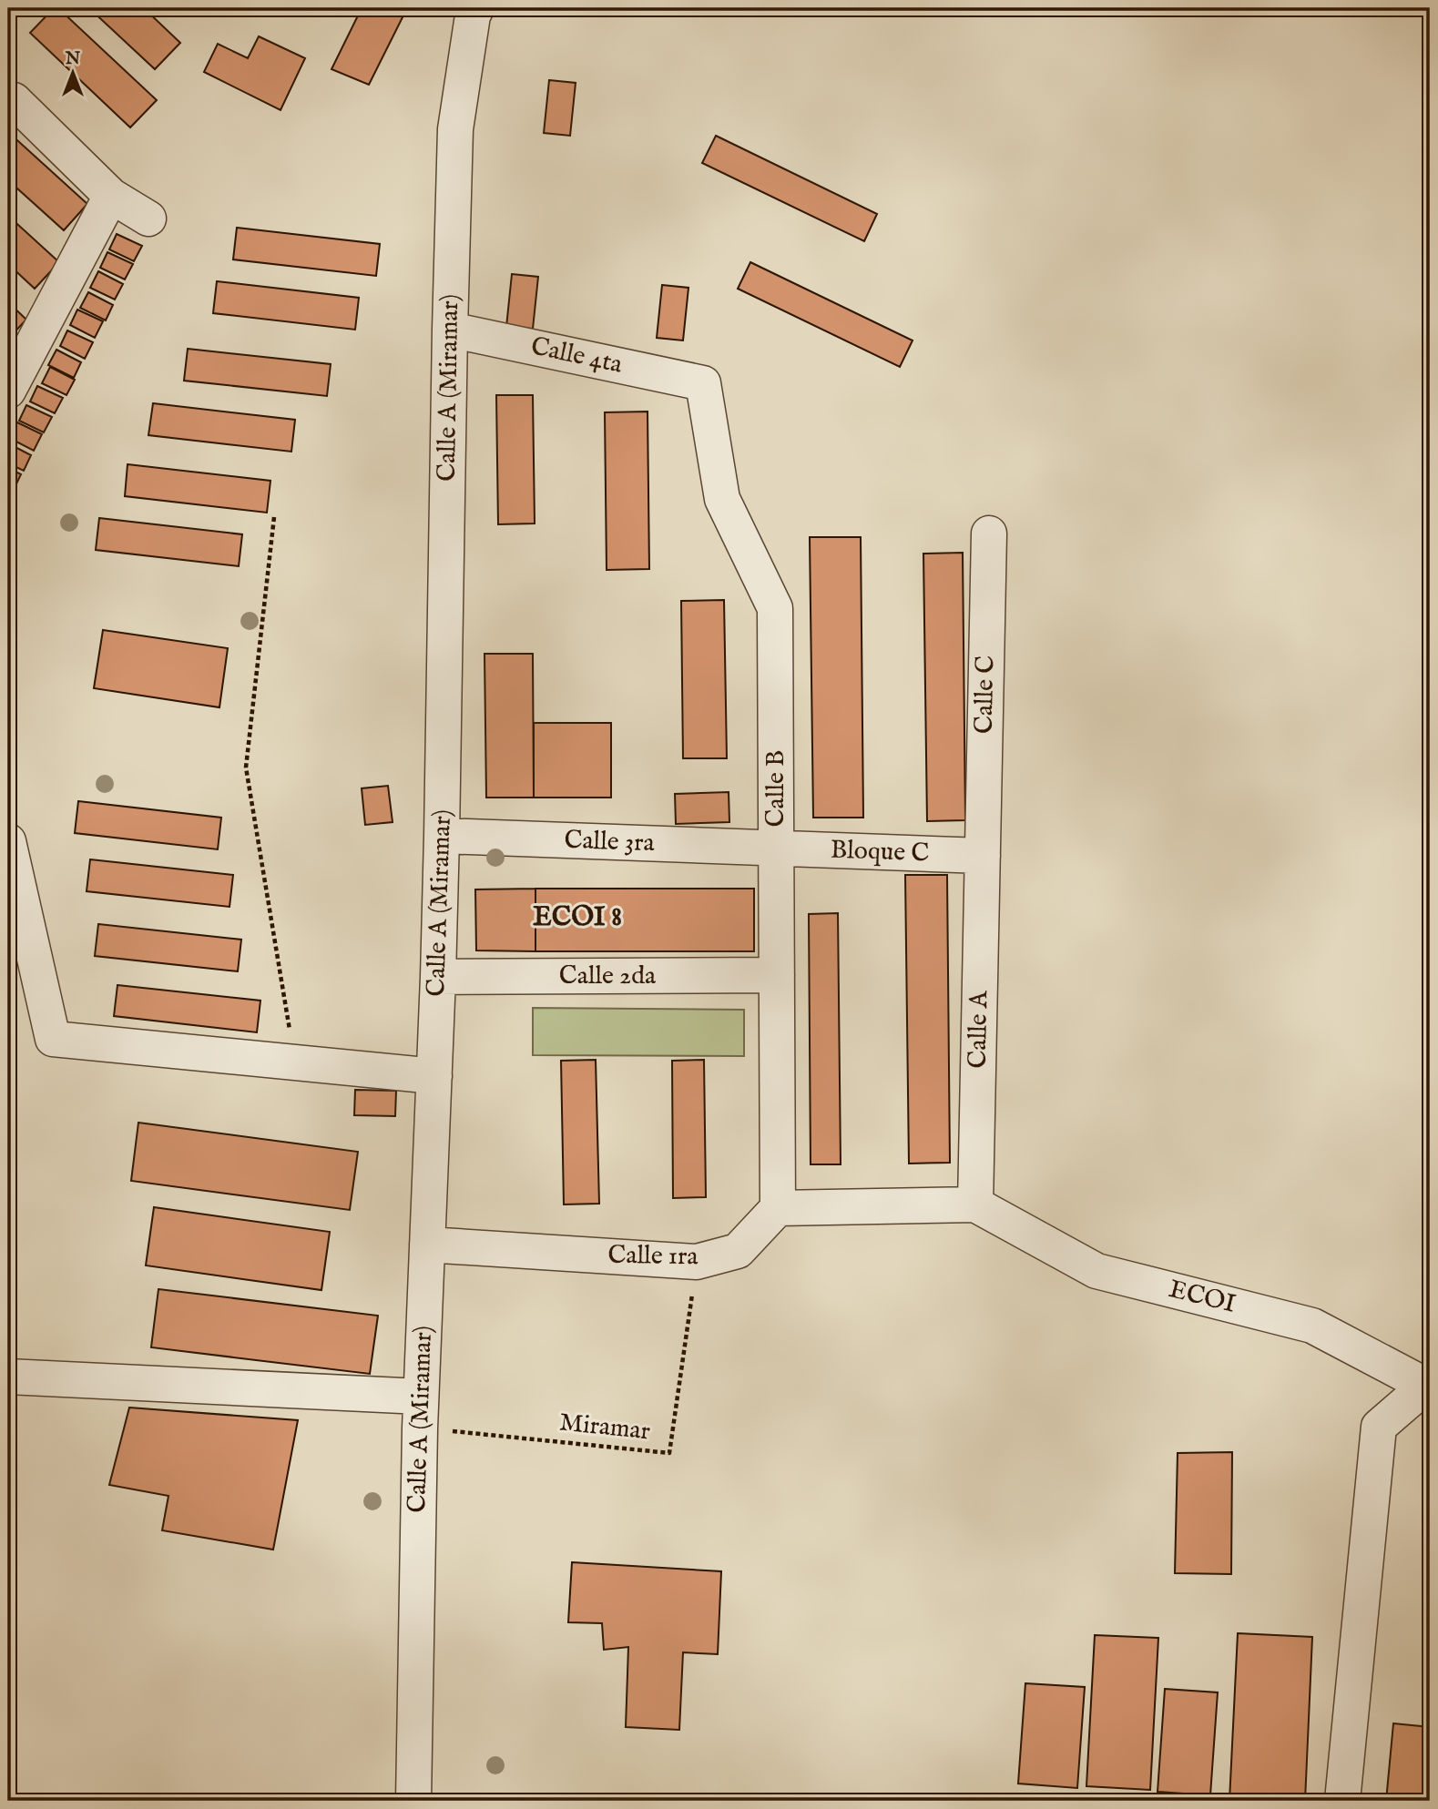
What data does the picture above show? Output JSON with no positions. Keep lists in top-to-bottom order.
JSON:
{
  "streets": {
    "street": [
      "Calle 4ta",
      "Calle A (Miramar)",
      "Calle C",
      "Calle B",
      "Calle 3ra",
      "Bloque C",
      "Calle 2da",
      "Calle A",
      "Calle 1ra",
      "ECOI"
    ],
    "path": ["Miramar"]
  },
  "crossings": [
    ["Calle 4ta", "Calle A (Miramar)"],
    ["Calle 4ta", "Calle B"],
    ["Calle A (Miramar)", "Calle 3ra"],
    ["Calle A (Miramar)", "Calle 2da"],
    ["Calle A (Miramar)", "Calle 1ra"],
    ["Calle A (Miramar)", "Miramar"],
    ["Calle C", "Bloque C"],
    ["Calle C", "Calle A"],
    ["Calle B", "Calle 3ra"],
    ["Calle B", "Bloque C"],
    ["Calle B", "Calle 2da"],
    ["Calle B", "Calle 1ra"],
    ["Calle 3ra", "Bloque C"],
    ["Bloque C", "Calle A"],
    ["Calle A", "ECOI"],
    ["Calle 1ra", "Miramar"]
  ],
  "districts": ["ECOI 8"],
  "north": "top"
}
